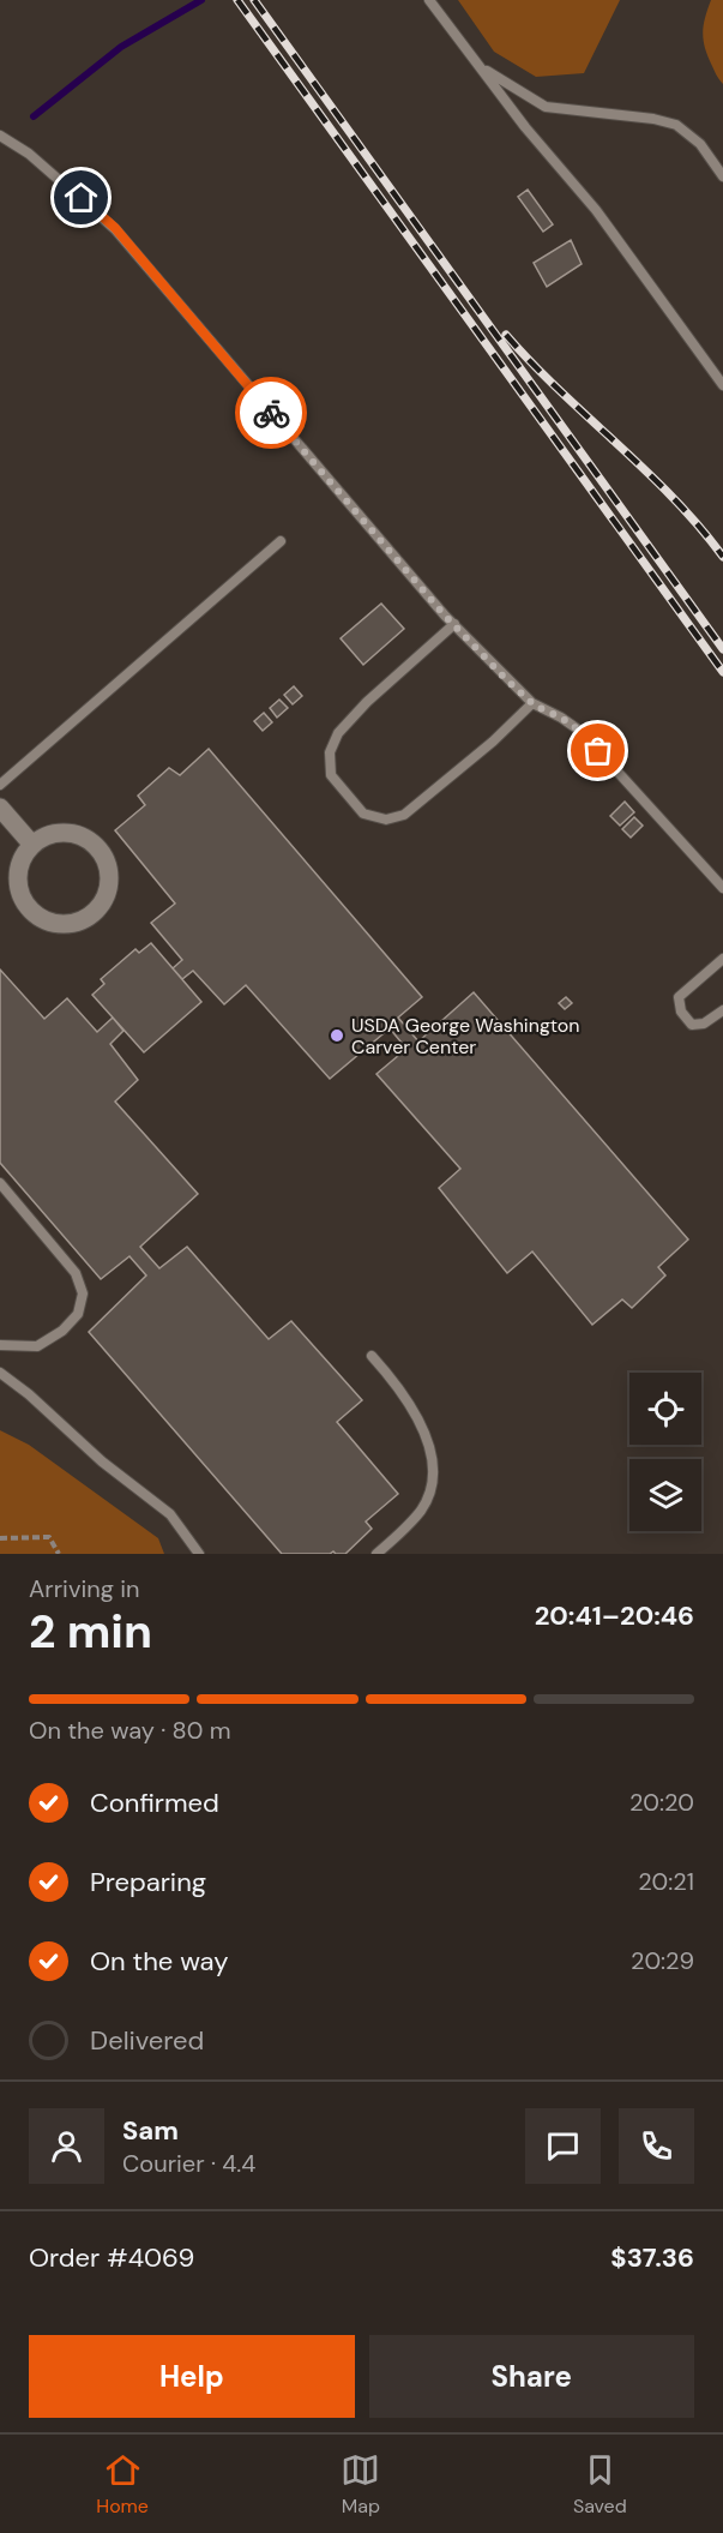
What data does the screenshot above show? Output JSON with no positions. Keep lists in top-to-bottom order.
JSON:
{
  "places": ["USDA George Washington Carver Center"],
  "page": {
    "heading": ["2 min", "Arriving in", "20:41–20:46"],
    "panel": [
      "Sam",
      "Courier · 4.4",
      "Order #4069",
      "$37.36"
    ],
    "bar": "On the way · 80 m",
    "list": [
      ["Confirmed", "20:20"],
      ["Preparing", "20:21"],
      ["On the way", "20:29"],
      "Delivered"
    ],
    "buttons": ["Help", "Share"],
    "tabs": ["Home", "Map", "Saved"]
  }
}
